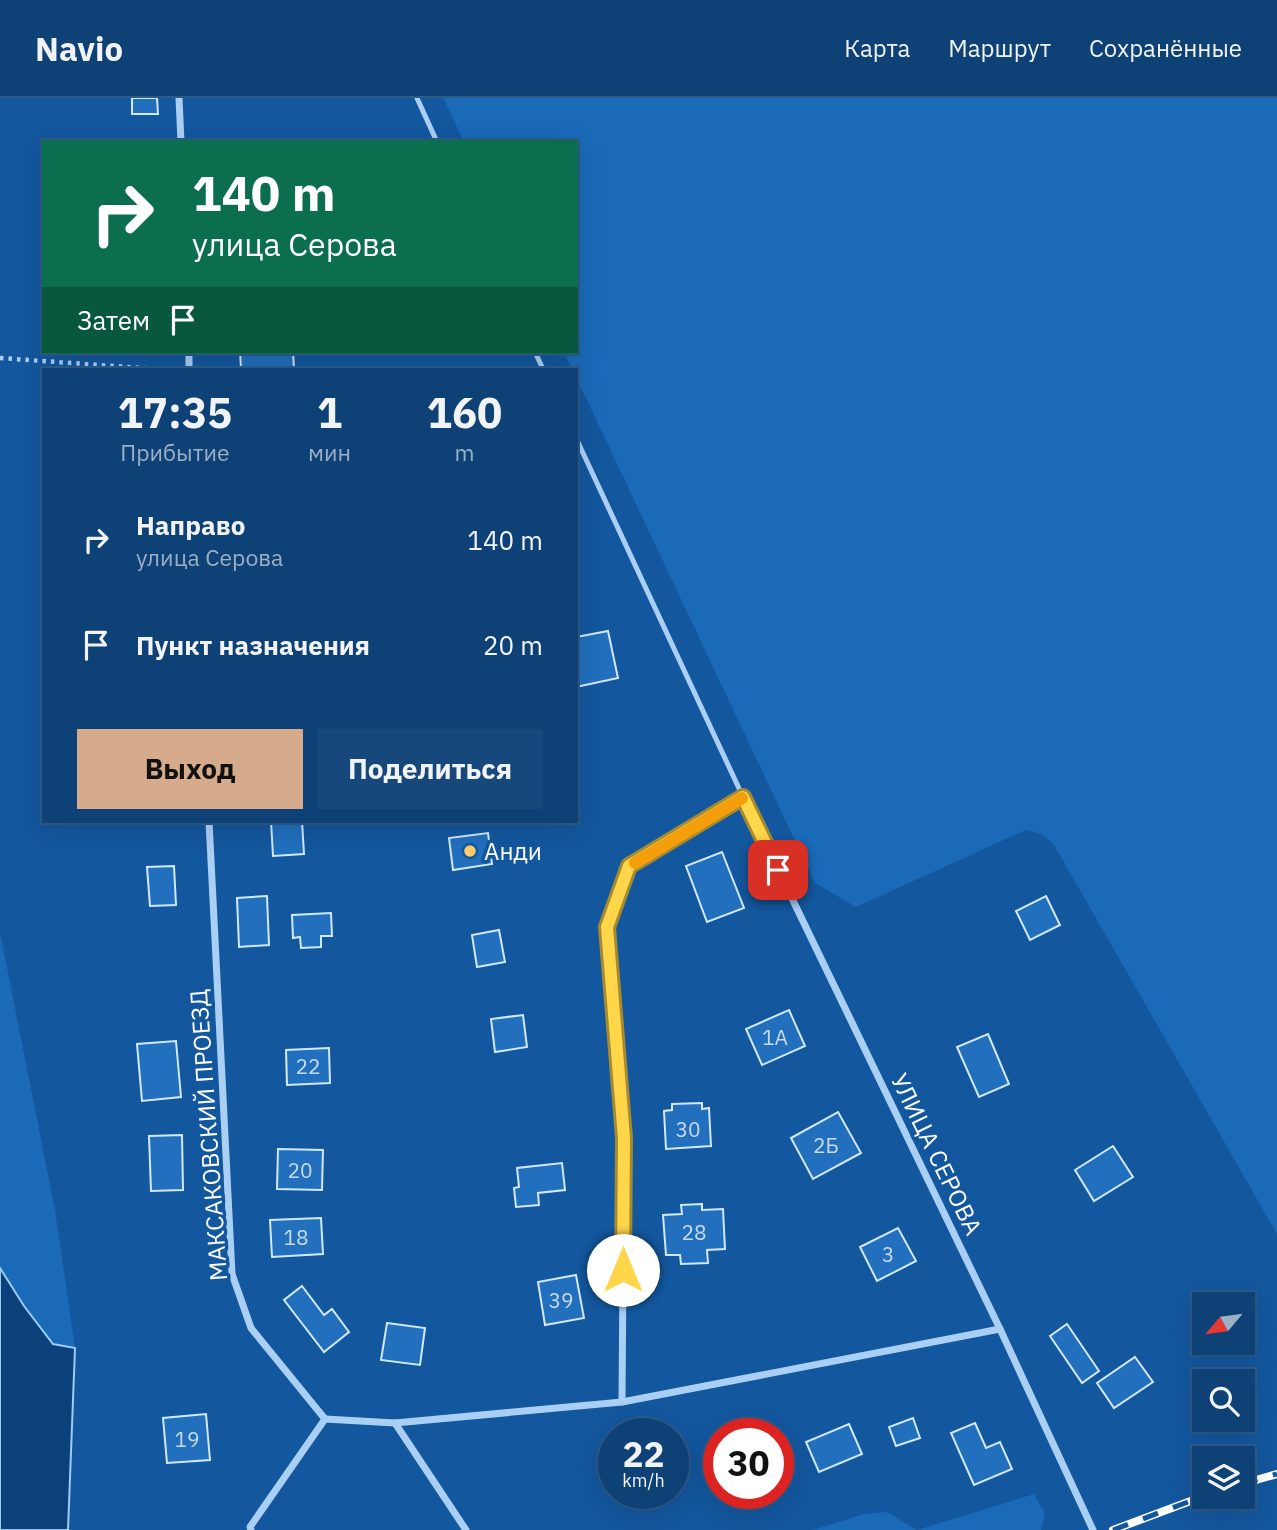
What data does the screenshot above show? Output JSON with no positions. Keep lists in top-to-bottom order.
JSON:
{
  "streets": {
    "street": ["МАКСАКОВСКИЙ ПРОЕЗД", "УЛИЦА СЕРОВА"]
  },
  "places": ["Анди"],
  "house_numbers": [
    "1А",
    "22",
    "30",
    "2Б",
    "20",
    "28",
    "18",
    "3",
    "39",
    "19"
  ],
  "north": "bottom left",
  "page": {
    "header": "Navio",
    "nav": ["Карта", "Маршрут", "Сохранённые"],
    "turn": ["140 m", "улица Серова"],
    "then": "Затем",
    "eta": [
      "17:35",
      "Прибытие",
      "1",
      "мин",
      "160",
      "m"
    ],
    "list": [
      {
        "name": "Направо",
        "note": "улица Серова",
        "value": "140 m"
      },
      {
        "name": "Пункт назначения",
        "value": "20 m"
      }
    ],
    "buttons": ["Выход", "Поделиться"],
    "speed": "22 km/h",
    "limit": "30"
  }
}
